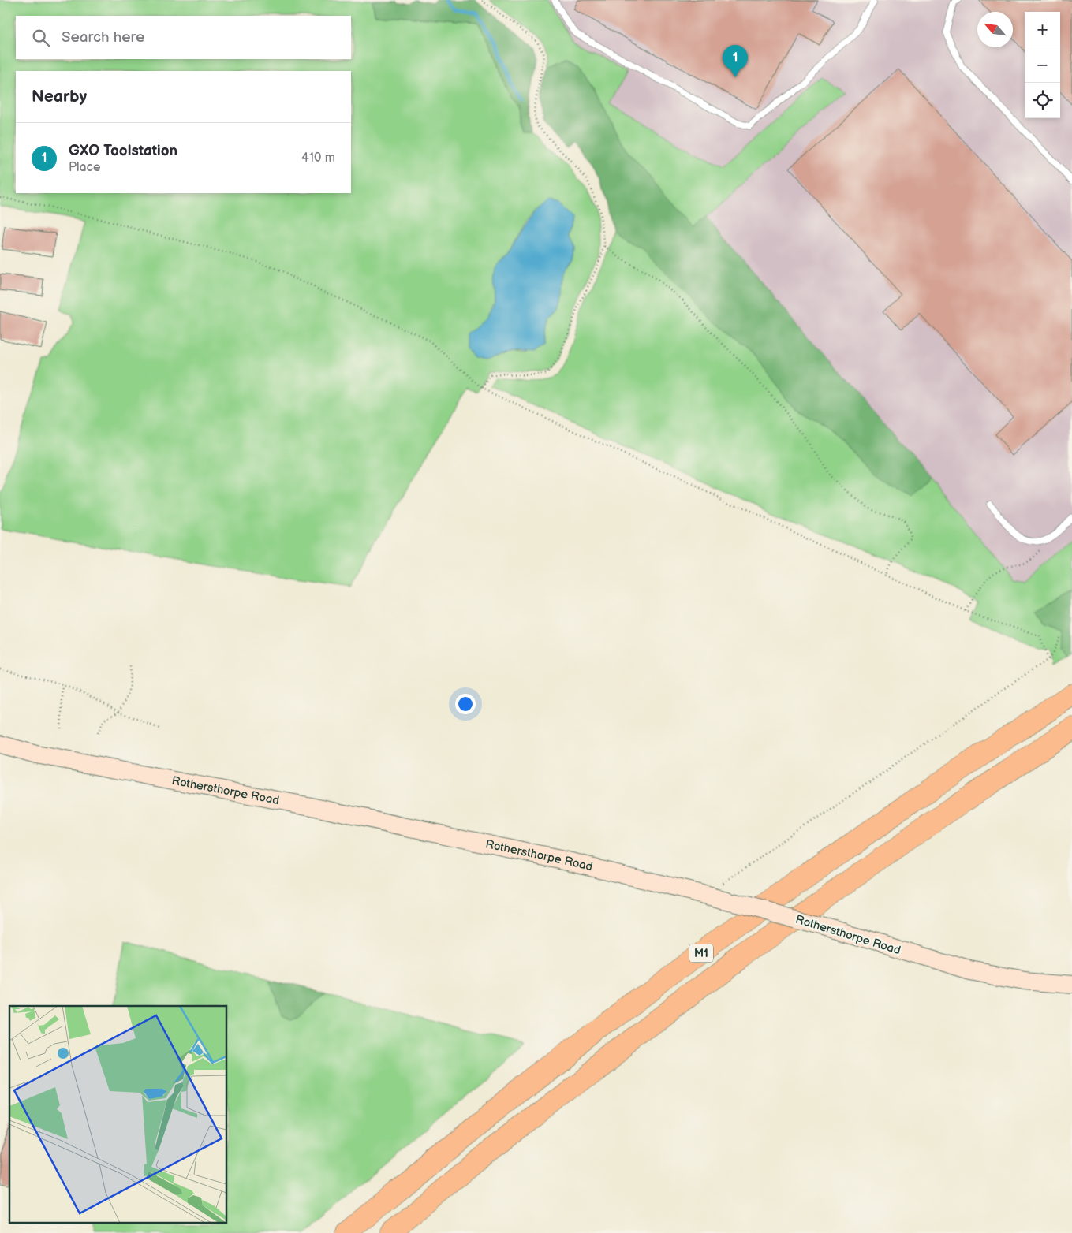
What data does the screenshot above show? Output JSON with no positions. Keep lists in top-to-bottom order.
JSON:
{
  "streets": {
    "highway": ["M1"],
    "street": ["Rothersthorpe Road"]
  },
  "north": "top left",
  "page": {
    "map_buttons": ["+", "−"],
    "search": "Search here",
    "pins": "1",
    "heading": "Nearby",
    "list": [
      {
        "mark": "1",
        "name": "GXO Toolstation",
        "note": "Place",
        "value": "410 m"
      }
    ]
  }
}
